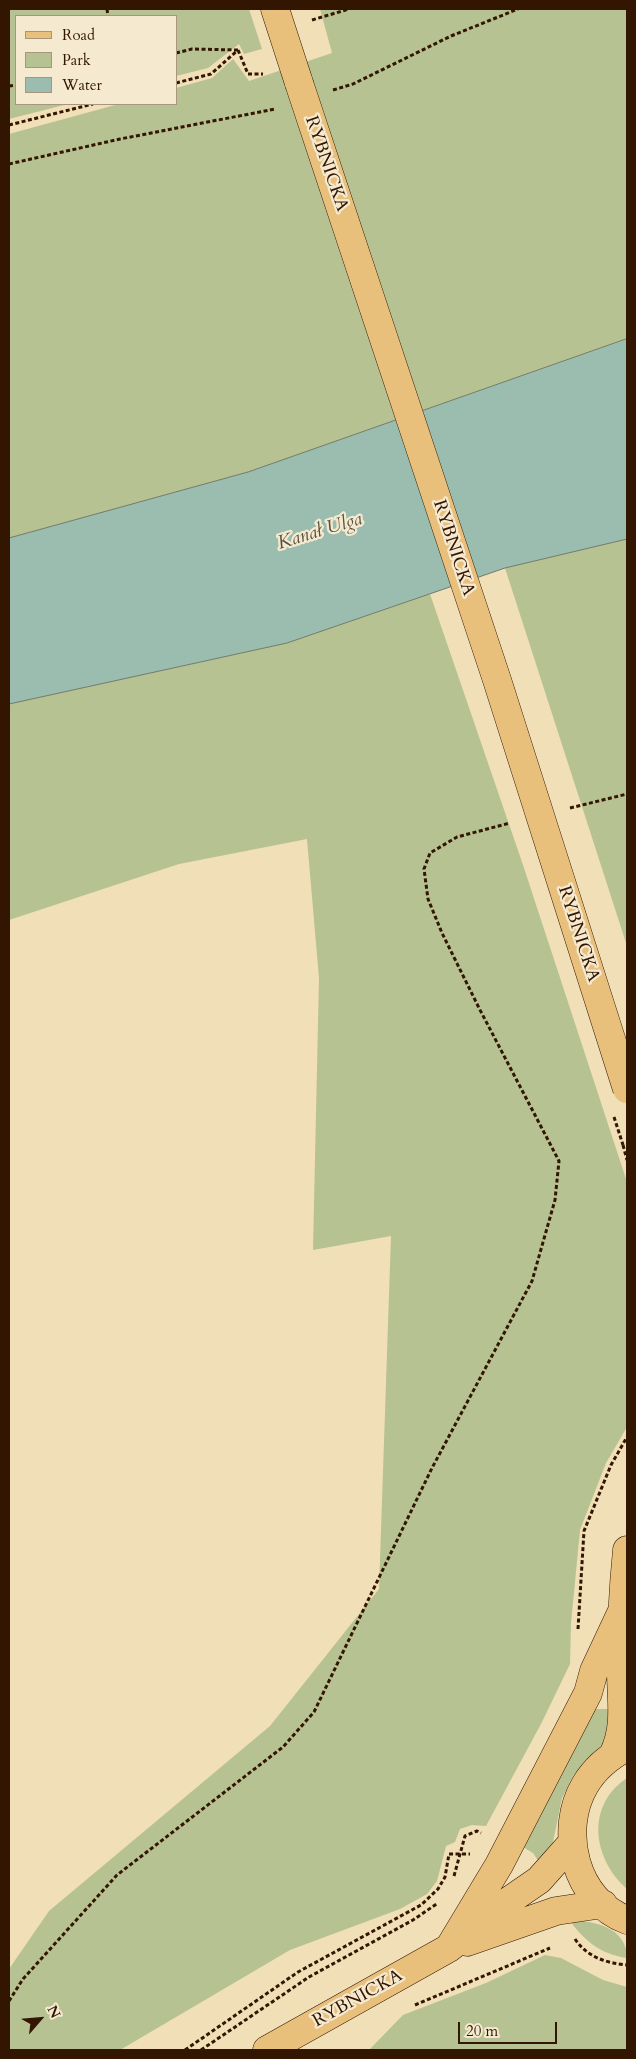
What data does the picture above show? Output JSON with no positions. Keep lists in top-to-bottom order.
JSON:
{
  "streets": {
    "main road": ["RYBNICKA"]
  },
  "water": ["Kanał Ulga"],
  "legend": ["Road", "Park", "Water"],
  "scale_bar": "20 m",
  "north": "top right"
}
